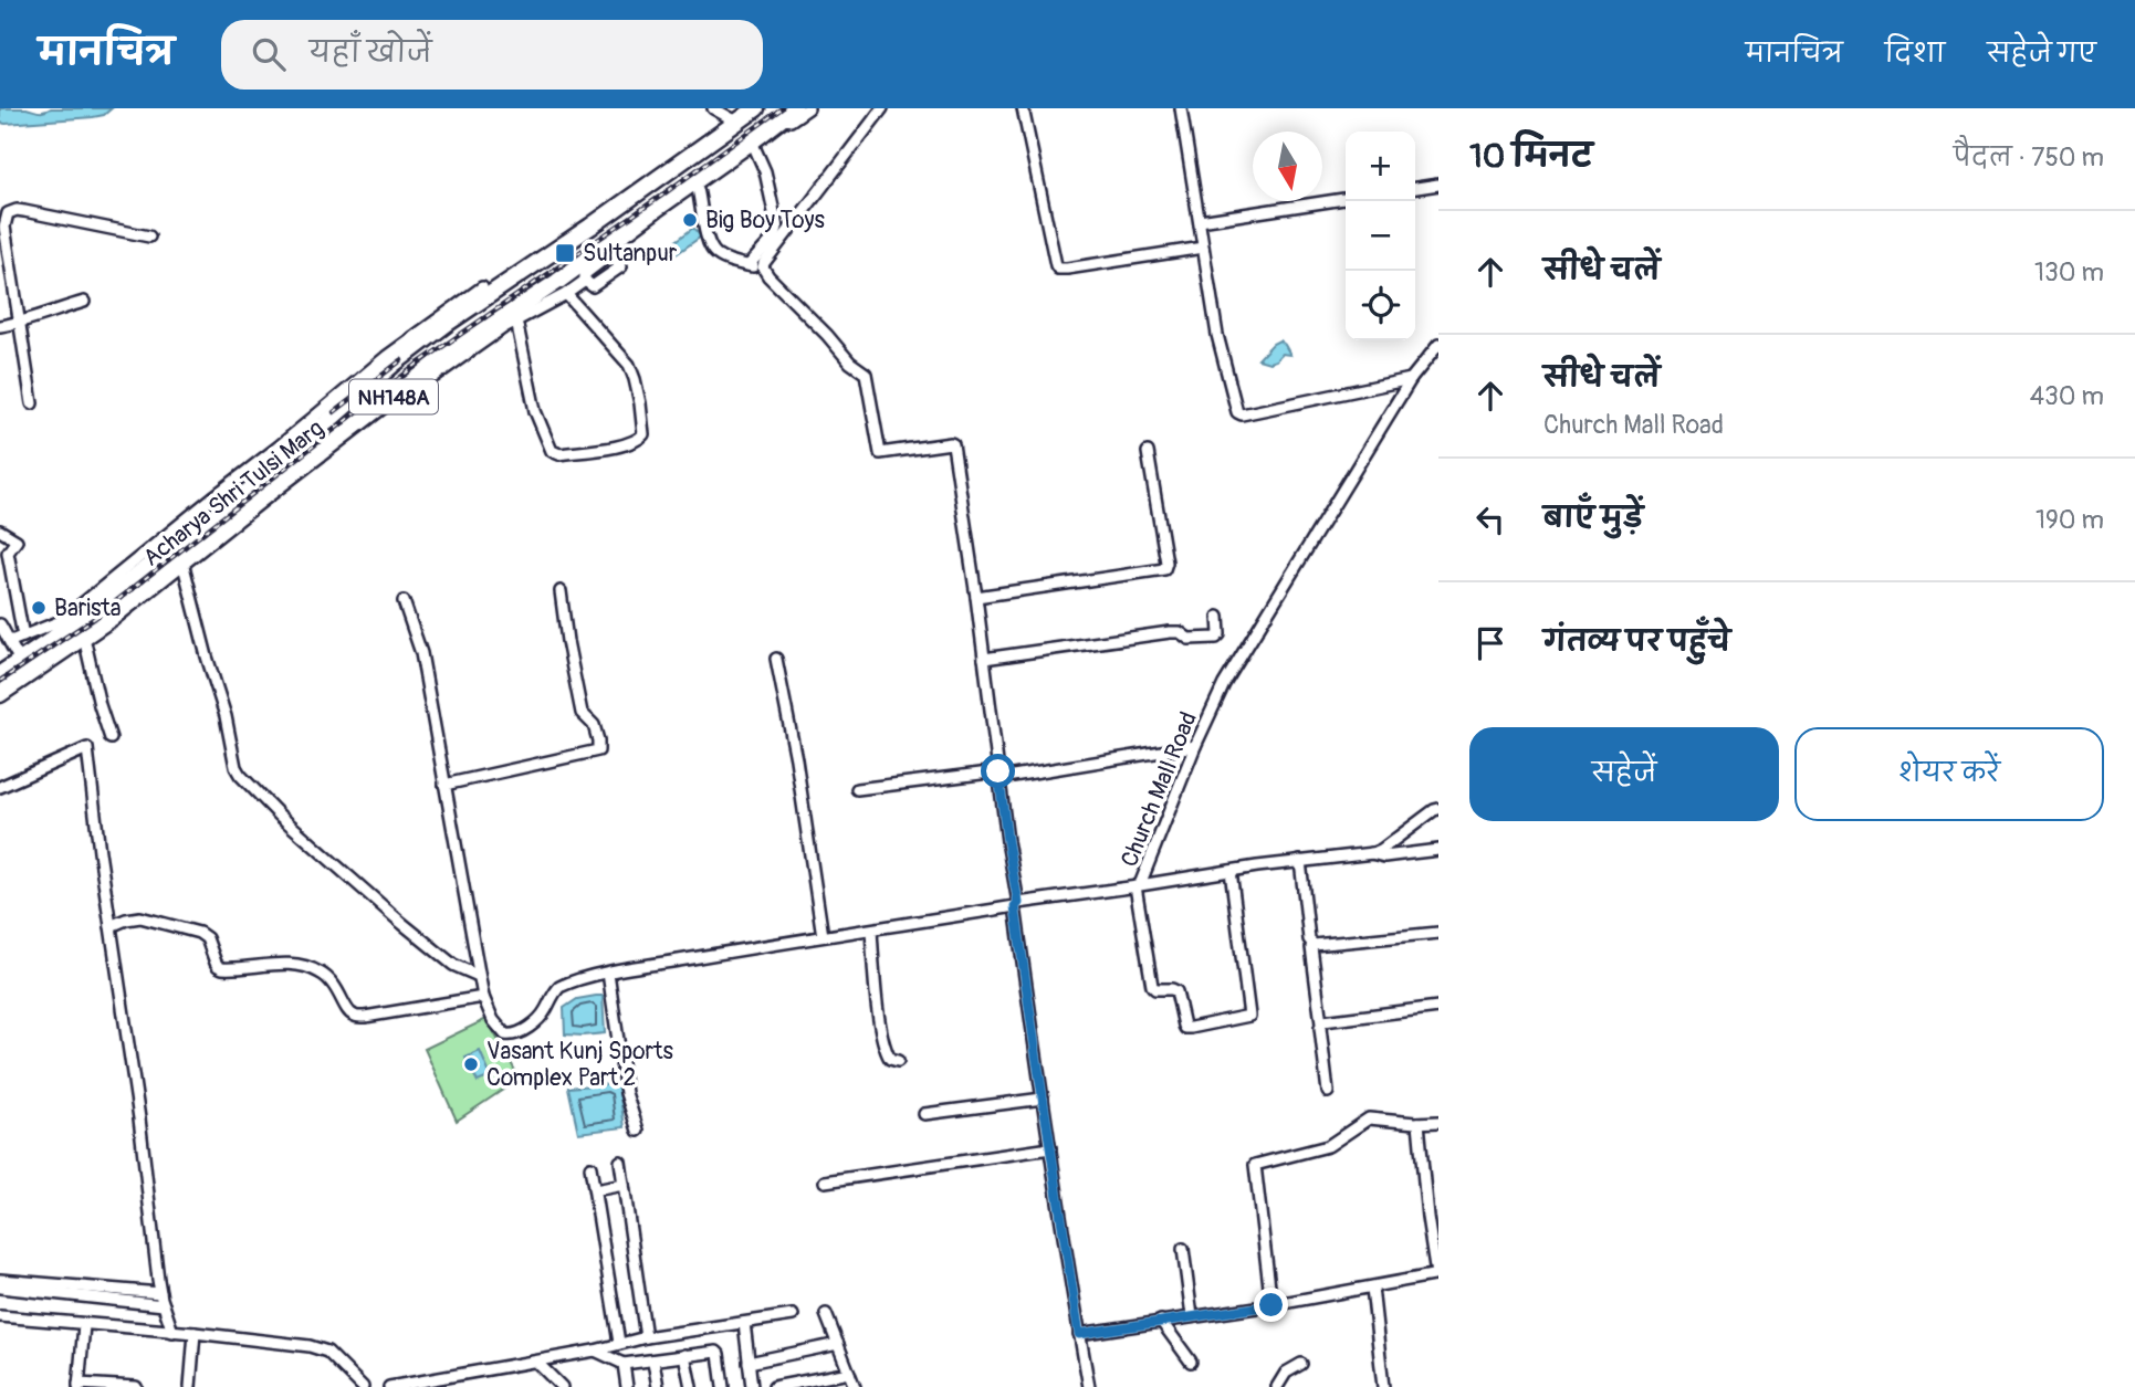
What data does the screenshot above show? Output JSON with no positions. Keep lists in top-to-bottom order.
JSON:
{
  "streets": {
    "highway": ["NH148A", "Acharya Shri Tulsi Marg"],
    "street": ["Church Mall Road"]
  },
  "places": {
    "other": ["Big Boy Toys", "Barista", "Vasant Kunj Sports Complex Part 2"],
    "transit": ["Sultanpur"]
  },
  "north": "bottom",
  "page": {
    "header": "मानचित्र",
    "search": "यहाँ खोजें",
    "nav": ["मानचित्र", "दिशा", "सहेजे गए"],
    "heading": ["10 मिनट", "पैदल · 750 m"],
    "map_buttons": ["+", "−"],
    "list": [
      ["सीधे चलें", "130 m"],
      ["सीधे चलें", "Church Mall Road", "430 m"],
      ["बाएँ मुड़ें", "190 m"],
      "गंतव्य पर पहुँचे"
    ],
    "buttons": ["सहेजें", "शेयर करें"]
  }
}
